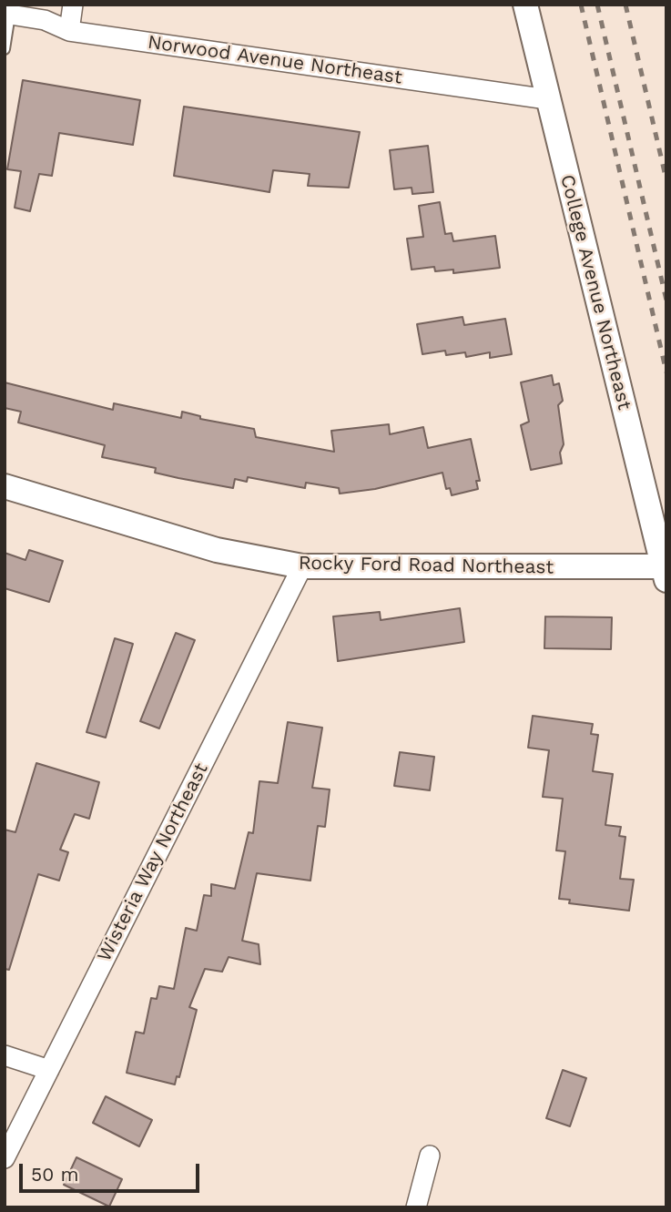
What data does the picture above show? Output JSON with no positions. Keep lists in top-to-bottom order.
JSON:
{
  "streets": {
    "street": [
      "Norwood Avenue Northeast",
      "College Avenue Northeast",
      "Rocky Ford Road Northeast",
      "Wisteria Way Northeast"
    ]
  },
  "crossings": [
    ["Norwood Avenue Northeast", "College Avenue Northeast"],
    ["College Avenue Northeast", "Rocky Ford Road Northeast"],
    ["Rocky Ford Road Northeast", "Wisteria Way Northeast"]
  ],
  "scale_bar": "50 m"
}
